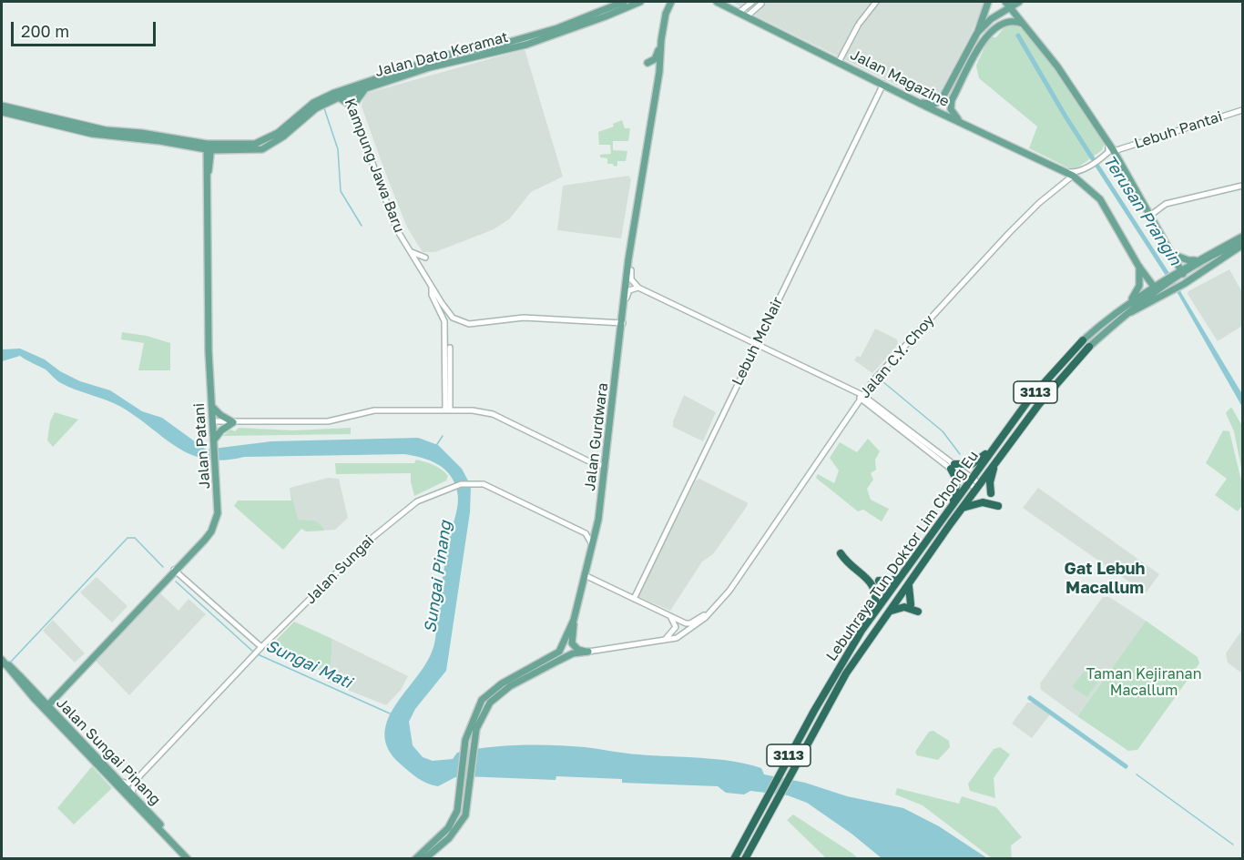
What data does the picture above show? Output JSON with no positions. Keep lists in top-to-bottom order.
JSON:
{
  "streets": {
    "highway": ["3113", "Lebuhraya Tun Doktor Lim Chong Eu"],
    "main road": [
      "Jalan Dato Keramat",
      "Jalan Magazine",
      "Jalan Gurdwara",
      "Jalan Patani",
      "Jalan Sungai Pinang"
    ],
    "street": [
      "Lebuh Pantai",
      "Kampung Jawa Baru",
      "Lebuh McNair",
      "Jalan C.Y. Choy",
      "Jalan Sungai"
    ]
  },
  "crossings": [
    ["Jalan Dato Keramat", "Kampung Jawa Baru"],
    ["Jalan Dato Keramat", "Jalan Patani"],
    ["Jalan Magazine", "Lebuh McNair"],
    ["Jalan Magazine", "Jalan C.Y. Choy"],
    ["Kampung Jawa Baru", "Jalan Gurdwara"],
    ["Jalan C.Y. Choy", "Jalan Gurdwara"],
    ["Jalan Patani", "Jalan Sungai Pinang"],
    ["Jalan Sungai", "Jalan Sungai Pinang"]
  ],
  "districts": ["Gat Lebuh Macallum"],
  "water": ["Terusan Prangin", "Sungai Pinang", "Sungai Mati"],
  "parks": ["Taman Kejiranan Macallum"],
  "scale_bar": "200 m"
}
